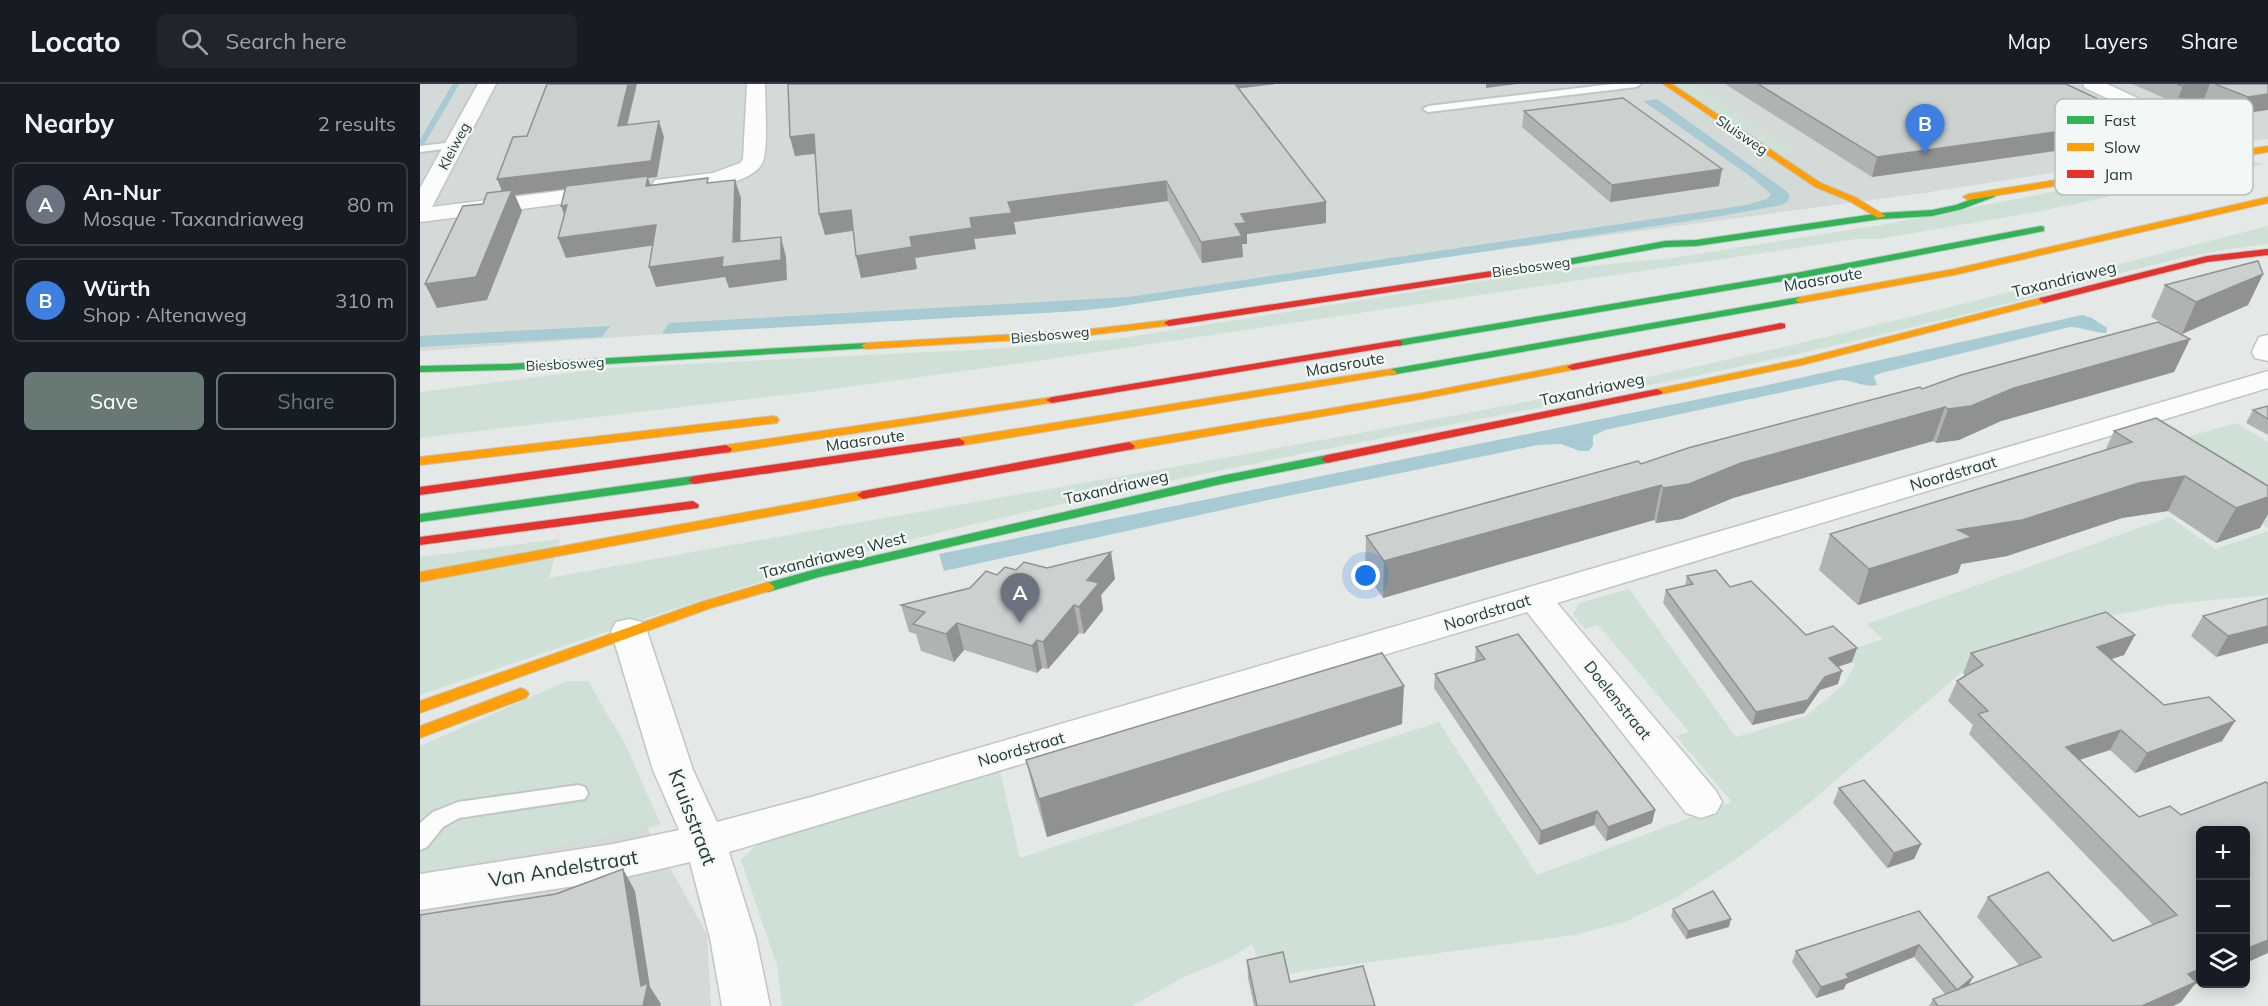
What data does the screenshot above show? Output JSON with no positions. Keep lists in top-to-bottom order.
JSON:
{
  "streets": {
    "main road": [
      "Sluisweg",
      "Biesbosweg",
      "Maasroute",
      "Taxandriaweg",
      "Taxandriaweg West"
    ],
    "street": [
      "Kleiweg",
      "Noordstraat",
      "Doelenstraat",
      "Kruisstraat",
      "Van Andelstraat"
    ]
  },
  "crossings": [
    ["Sluisweg", "Biesbosweg"],
    ["Taxandriaweg", "Taxandriaweg West"],
    ["Noordstraat", "Doelenstraat"],
    ["Noordstraat", "Kruisstraat"],
    ["Noordstraat", "Van Andelstraat"],
    ["Taxandriaweg West", "Kruisstraat"],
    ["Kruisstraat", "Van Andelstraat"]
  ],
  "legend": ["Fast", "Slow", "Jam"],
  "page": {
    "header": "Locato",
    "search": "Search here",
    "nav": ["Map", "Layers", "Share"],
    "heading": ["Nearby", "2 results"],
    "pins": ["B", "A"],
    "list": [
      {
        "mark": "A",
        "name": "An-Nur",
        "note": "Mosque · Taxandriaweg",
        "value": "80 m"
      },
      {
        "mark": "B",
        "name": "Würth",
        "note": "Shop · Altenaweg",
        "value": "310 m"
      }
    ],
    "buttons": ["Save", "Share"],
    "map_buttons": ["+", "−"]
  }
}
